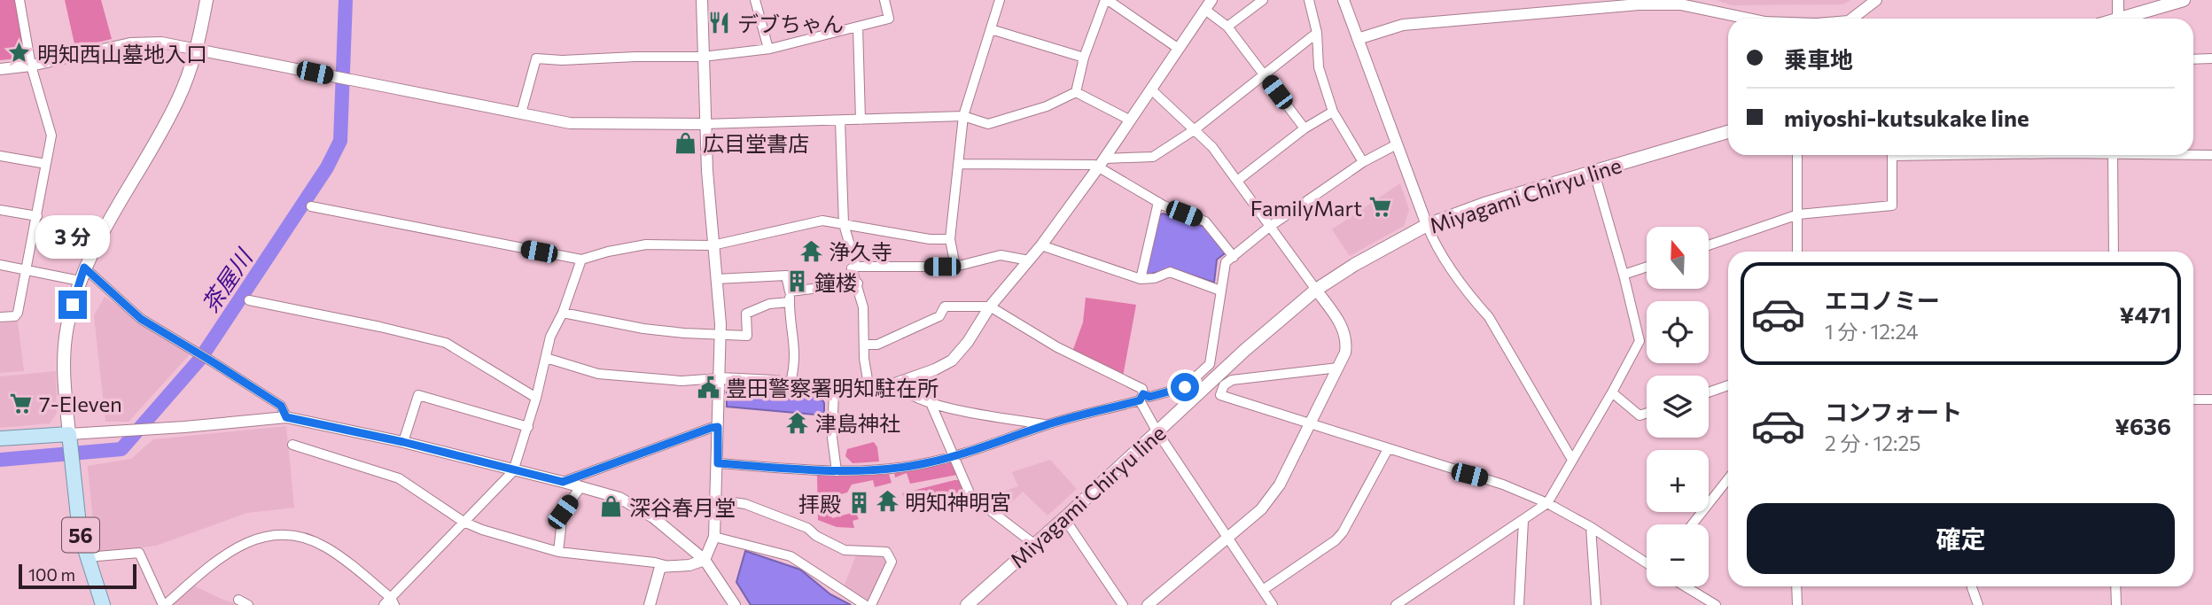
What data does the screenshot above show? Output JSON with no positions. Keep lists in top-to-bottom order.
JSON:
{
  "streets": {
    "main road": ["Miyagami Chiryu line", "56"]
  },
  "water": ["茶屋川"],
  "places": {
    "restaurant": ["デブちゃん"],
    "place": ["明知西山墓地入口"],
    "shop": ["広目堂書店", "深谷春月堂"],
    "supermarket": ["FamilyMart", "7-Eleven"],
    "temple": ["浄久寺", "津島神社", "明知神明宮"],
    "building": ["鐘楼", "拝殿"],
    "public building": ["豊田警察署明知駐在所"]
  },
  "scale_bar": "100 m",
  "north": "top",
  "page": {
    "banner": ["乗車地", "miyoshi-kutsukake line"],
    "bubble": "3 分",
    "map_buttons": ["+", "−"],
    "list": [
      {
        "name": "エコノミー",
        "note": "1 分 · 12:24",
        "value": "¥471"
      },
      {
        "name": "コンフォート",
        "note": "2 分 · 12:25",
        "value": "¥636"
      }
    ],
    "buttons": "確定",
    "scale": "100 m"
  }
}
